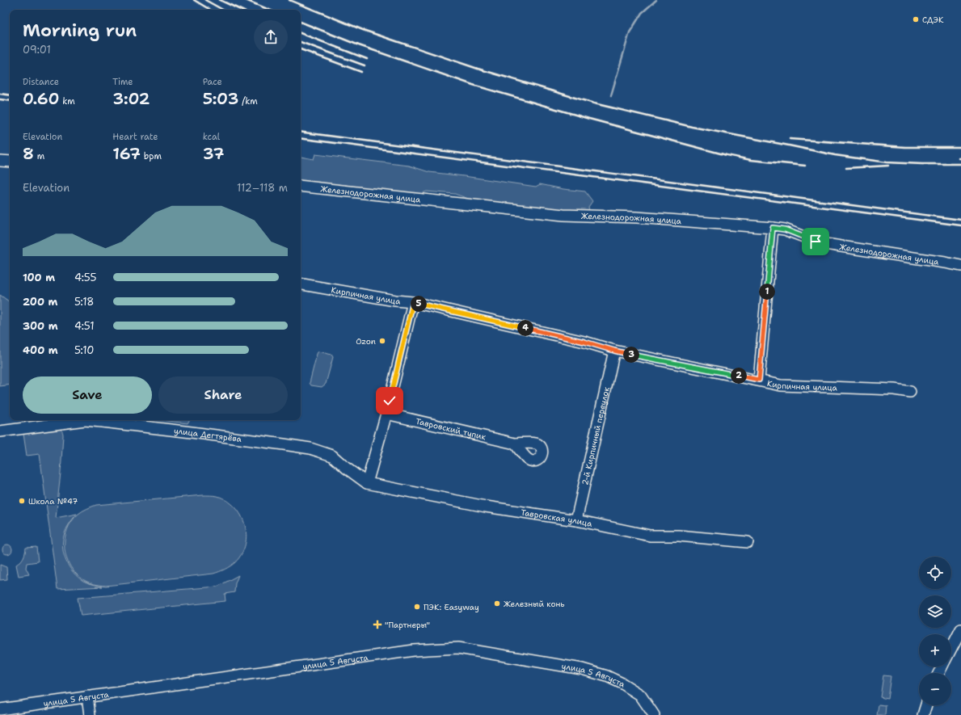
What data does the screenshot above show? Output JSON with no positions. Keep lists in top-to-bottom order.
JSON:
{
  "streets": {
    "street": [
      "Железнодорожная улица",
      "Кирпичная улица",
      "Тавровский тупик",
      "улица Дегтярёва",
      "2-й Кирпичный переулок",
      "Тавровская улица",
      "улица 5 Августа"
    ]
  },
  "crossings": [
    ["Кирпичная улица", "2-й Кирпичный переулок"],
    ["улица Дегтярёва", "Тавровская улица"],
    ["2-й Кирпичный переулок", "Тавровская улица"]
  ],
  "places": {
    "other": [
      "СДЭК",
      "Ozon",
      "Школа №47",
      "Железный конь",
      "ПЭК: Easyway"
    ],
    "health": ["\"Партнеры\""]
  },
  "page": {
    "heading": ["Morning run", "09:01"],
    "stats": [
      ["Distance", "0.60 km"],
      ["Time", "3:02"],
      ["Pace", "5:03 /km"],
      ["Elevation", "8 m"],
      ["Heart rate", "167 bpm"],
      ["kcal", "37"]
    ],
    "chart": ["Elevation", "112–118 m"],
    "list": [
      {
        "name": "100 m",
        "note": "4:55"
      },
      {
        "name": "200 m",
        "note": "5:18"
      },
      {
        "name": "300 m",
        "note": "4:51"
      },
      {
        "name": "400 m",
        "note": "5:10"
      }
    ],
    "pins": [
      "1",
      "5",
      "4",
      "3",
      "2"
    ],
    "buttons": ["Save", "Share"],
    "map_buttons": ["+", "−"]
  }
}
